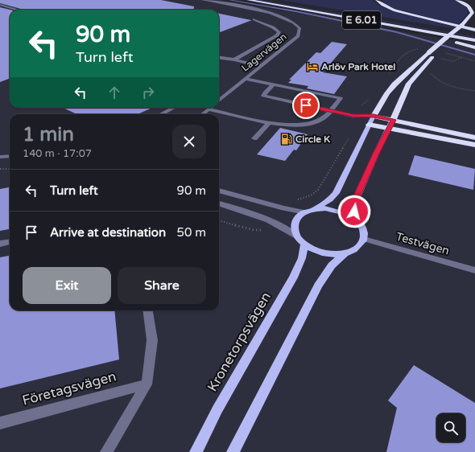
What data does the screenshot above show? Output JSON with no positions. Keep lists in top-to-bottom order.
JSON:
{
  "streets": {
    "highway": ["E 6.01"],
    "main road": ["Kronetorpsvägen"],
    "street": ["Lagervägen", "Testvägen", "Företagsvägen"]
  },
  "crossings": [
    ["Testvägen", "Kronetorpsvägen"]
  ],
  "places": {
    "hotel": ["Arlöv Park Hotel"],
    "fuel station": ["Circle K"]
  },
  "page": {
    "turn": ["90 m", "Turn left"],
    "heading": ["1 min", "140 m · 17:07"],
    "list": [
      {
        "name": "Turn left",
        "value": "90 m"
      },
      {
        "name": "Arrive at destination",
        "value": "50 m"
      }
    ],
    "buttons": ["Exit", "Share"]
  }
}
